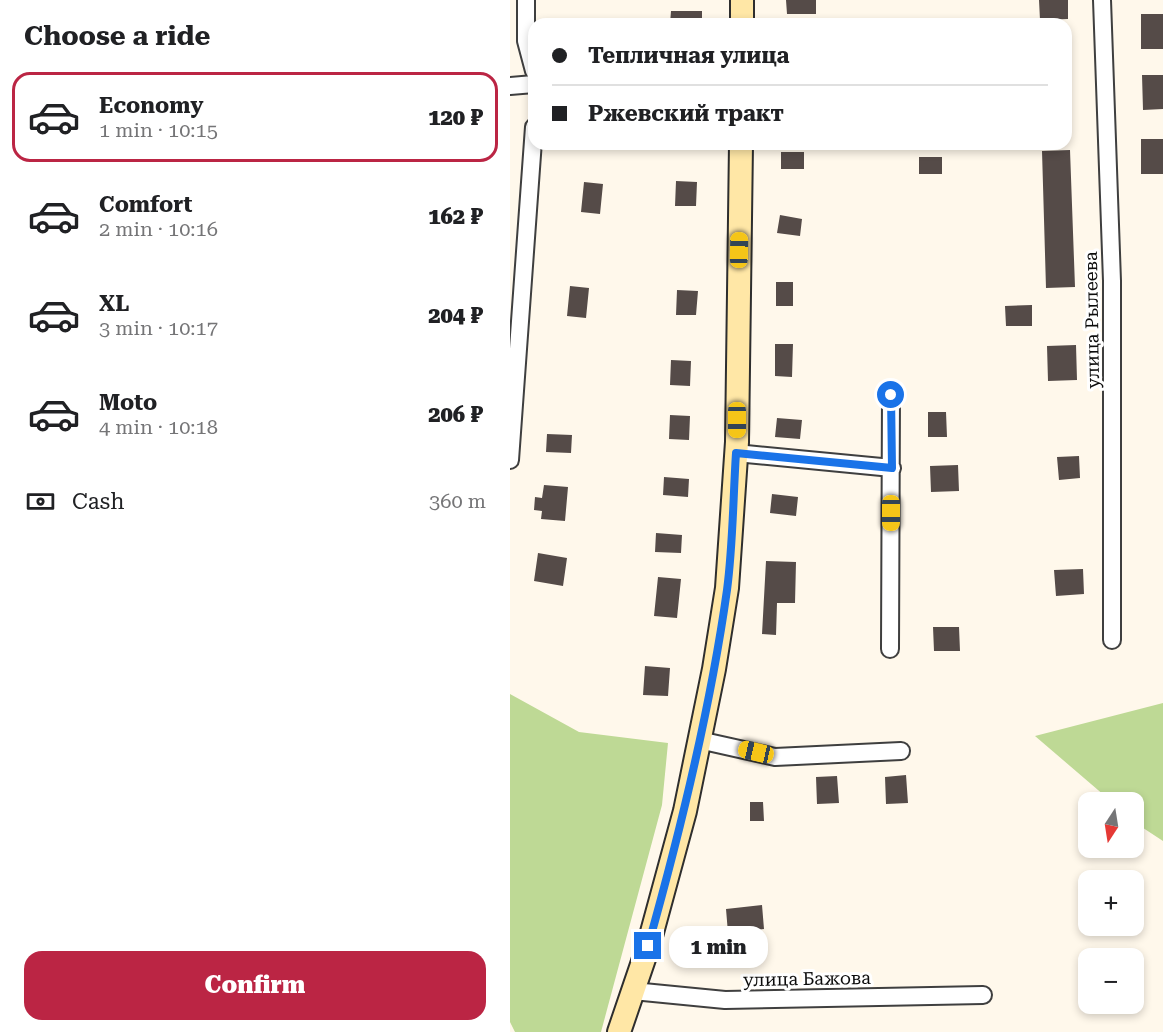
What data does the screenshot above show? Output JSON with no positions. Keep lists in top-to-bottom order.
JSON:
{
  "streets": {
    "street": ["улица Рылеева", "улица Бажова"]
  },
  "north": "bottom",
  "page": {
    "heading": "Choose a ride",
    "banner": ["Тепличная улица", "Ржевский тракт"],
    "list": [
      {
        "name": "Economy",
        "note": "1 min · 10:15",
        "value": "120 ₽"
      },
      {
        "name": "Comfort",
        "note": "2 min · 10:16",
        "value": "162 ₽"
      },
      {
        "name": "XL",
        "note": "3 min · 10:17",
        "value": "204 ₽"
      },
      {
        "name": "Moto",
        "note": "4 min · 10:18",
        "value": "206 ₽"
      }
    ],
    "pay": ["Cash", "360 m"],
    "map_buttons": ["+", "−"],
    "bubble": "1 min",
    "buttons": "Confirm"
  }
}
